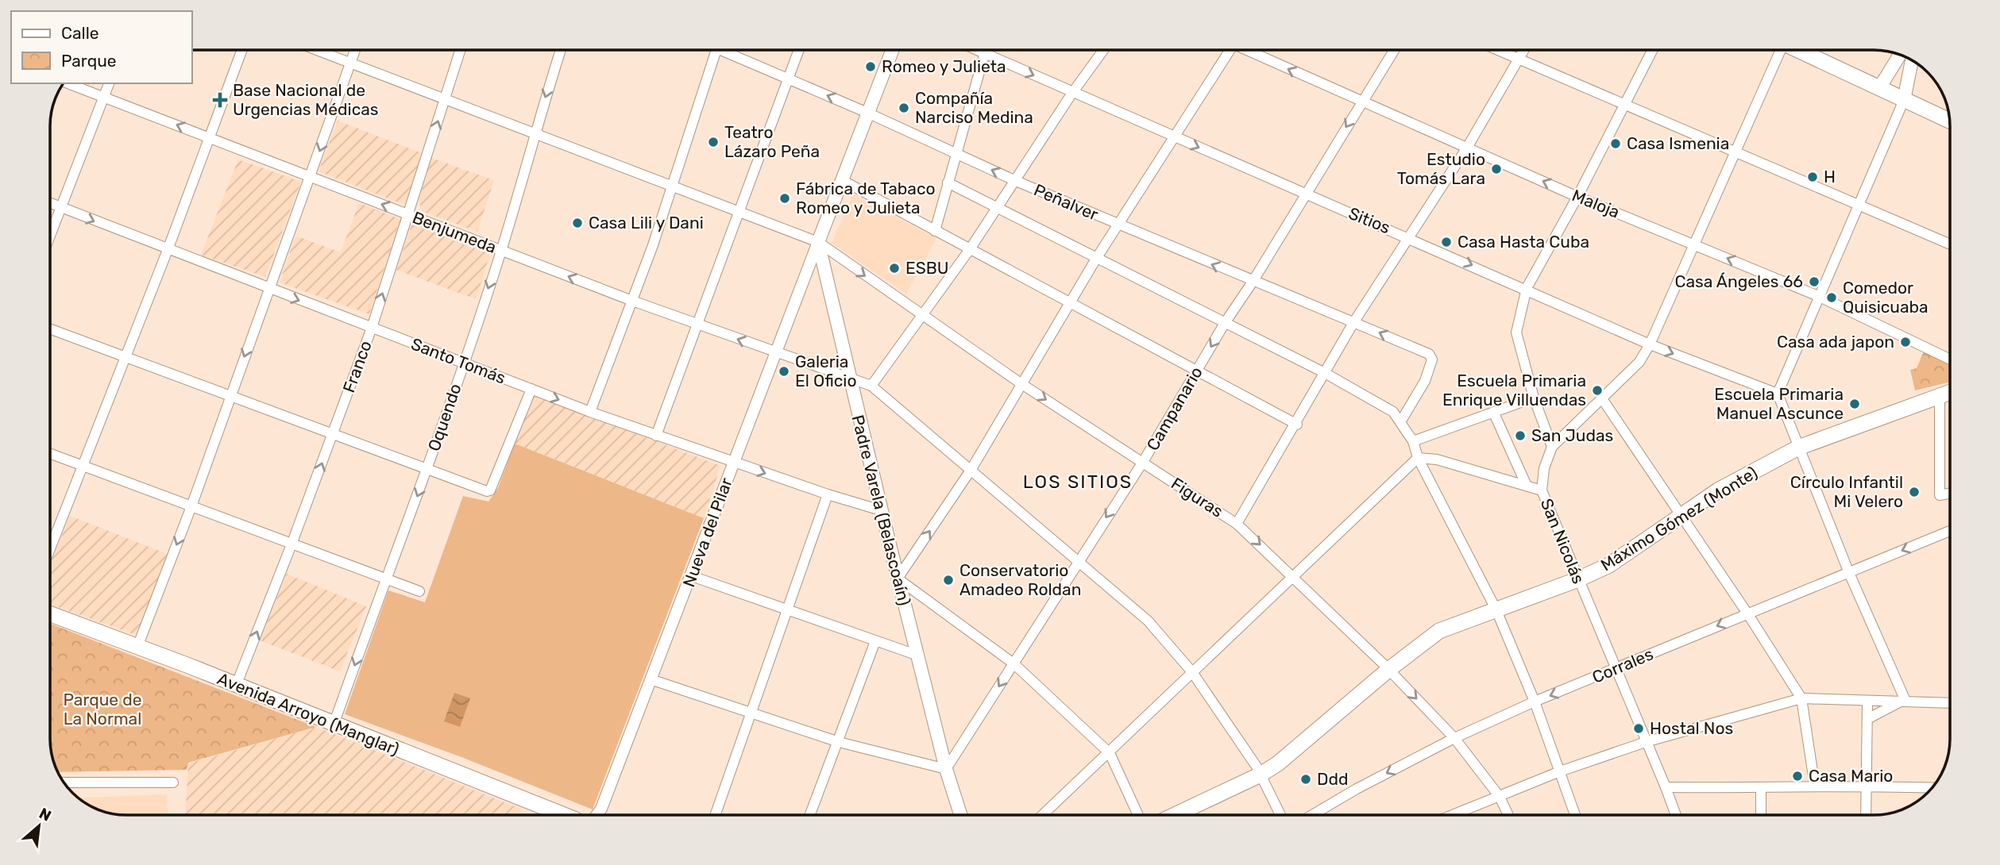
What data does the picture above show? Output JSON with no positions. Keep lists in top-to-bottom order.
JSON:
{
  "streets": {
    "main road": ["Padre Varela (Belascoaín)", "Máximo Gómez (Monte)", "Avenida Arroyo (Manglar)"],
    "street": [
      "Peñalver",
      "Maloja",
      "Sitios",
      "Benjumeda",
      "Santo Tomás",
      "Franco",
      "Campanario",
      "Oquendo",
      "Figuras",
      "Nueva del Pilar",
      "San Nicolás",
      "Corrales"
    ]
  },
  "crossings": [
    ["Peñalver", "Campanario"],
    ["Maloja", "Campanario"],
    ["Sitios", "Campanario"],
    ["Benjumeda", "Franco"],
    ["Benjumeda", "Campanario"],
    ["Benjumeda", "Oquendo"],
    ["Benjumeda", "Padre Varela (Belascoaín)"],
    ["Benjumeda", "Máximo Gómez (Monte)"],
    ["Benjumeda", "Nueva del Pilar"],
    ["Santo Tomás", "Franco"],
    ["Santo Tomás", "Oquendo"],
    ["Santo Tomás", "Padre Varela (Belascoaín)"],
    ["Santo Tomás", "Nueva del Pilar"],
    ["Franco", "Figuras"],
    ["Franco", "Avenida Arroyo (Manglar)"],
    ["Campanario", "Figuras"],
    ["Campanario", "Padre Varela (Belascoaín)"],
    ["Oquendo", "Figuras"],
    ["Oquendo", "Avenida Arroyo (Manglar)"],
    ["Figuras", "Padre Varela (Belascoaín)"],
    ["Figuras", "Máximo Gómez (Monte)"],
    ["Figuras", "Nueva del Pilar"],
    ["Figuras", "Corrales"],
    ["Padre Varela (Belascoaín)", "Nueva del Pilar"],
    ["Máximo Gómez (Monte)", "San Nicolás"],
    ["San Nicolás", "Corrales"]
  ],
  "one_way": [
    "Maloja",
    "Sitios",
    "Santo Tomás",
    "Franco",
    "Campanario",
    "Oquendo"
  ],
  "districts": ["LOS SITIOS"],
  "parks": ["Parque de La Normal"],
  "places": {
    "other": [
      "Romeo y Julieta",
      "Compañía Narciso Medina",
      "Teatro Lázaro Peña",
      "Casa Ismenia",
      "Estudio Tomás Lara",
      "H",
      "Fábrica de Tabaco Romeo y Julieta",
      "Casa Lili y Dani",
      "Casa Hasta Cuba",
      "ESBU",
      "Casa Ángeles 66",
      "Comedor Quisicuaba",
      "Casa ada japon",
      "Galeria El Oficio",
      "Escuela Primaria Enrique Villuendas",
      "Escuela Primaria Manuel Ascunce",
      "San Judas",
      "Círculo Infantil Mi Velero",
      "Conservatorio Amadeo Roldan",
      "Hostal Nos",
      "Casa Mario",
      "Ddd"
    ],
    "health": ["Base Nacional de Urgencias Médicas"]
  },
  "legend": ["Calle", "Parque"],
  "north": "top right"
}
